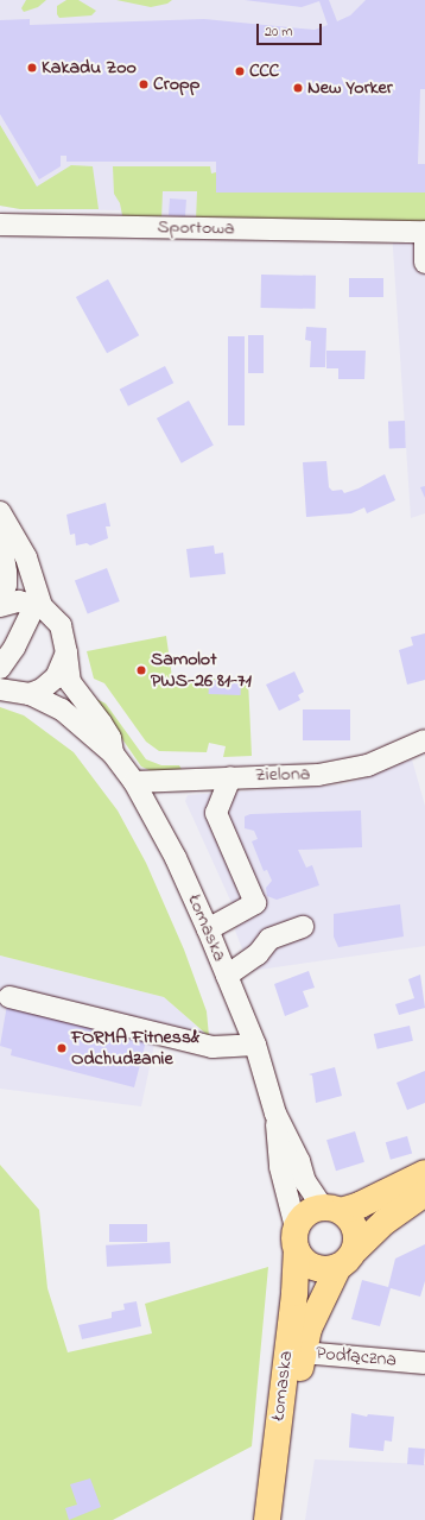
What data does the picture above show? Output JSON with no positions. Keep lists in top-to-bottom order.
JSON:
{
  "streets": {
    "main road": ["Łomaska"],
    "street": ["Sportowa", "Zielona", "Podłączna"]
  },
  "crossings": [
    ["Zielona", "Łomaska"],
    ["Łomaska", "Podłączna"]
  ],
  "places": [
    "Kakadu Zoo",
    "CCC",
    "Cropp",
    "New Yorker",
    "Samolot PWS-26 81-71",
    "FORMA Fitness& Odchudzanie"
  ],
  "scale_bar": "20 m"
}
